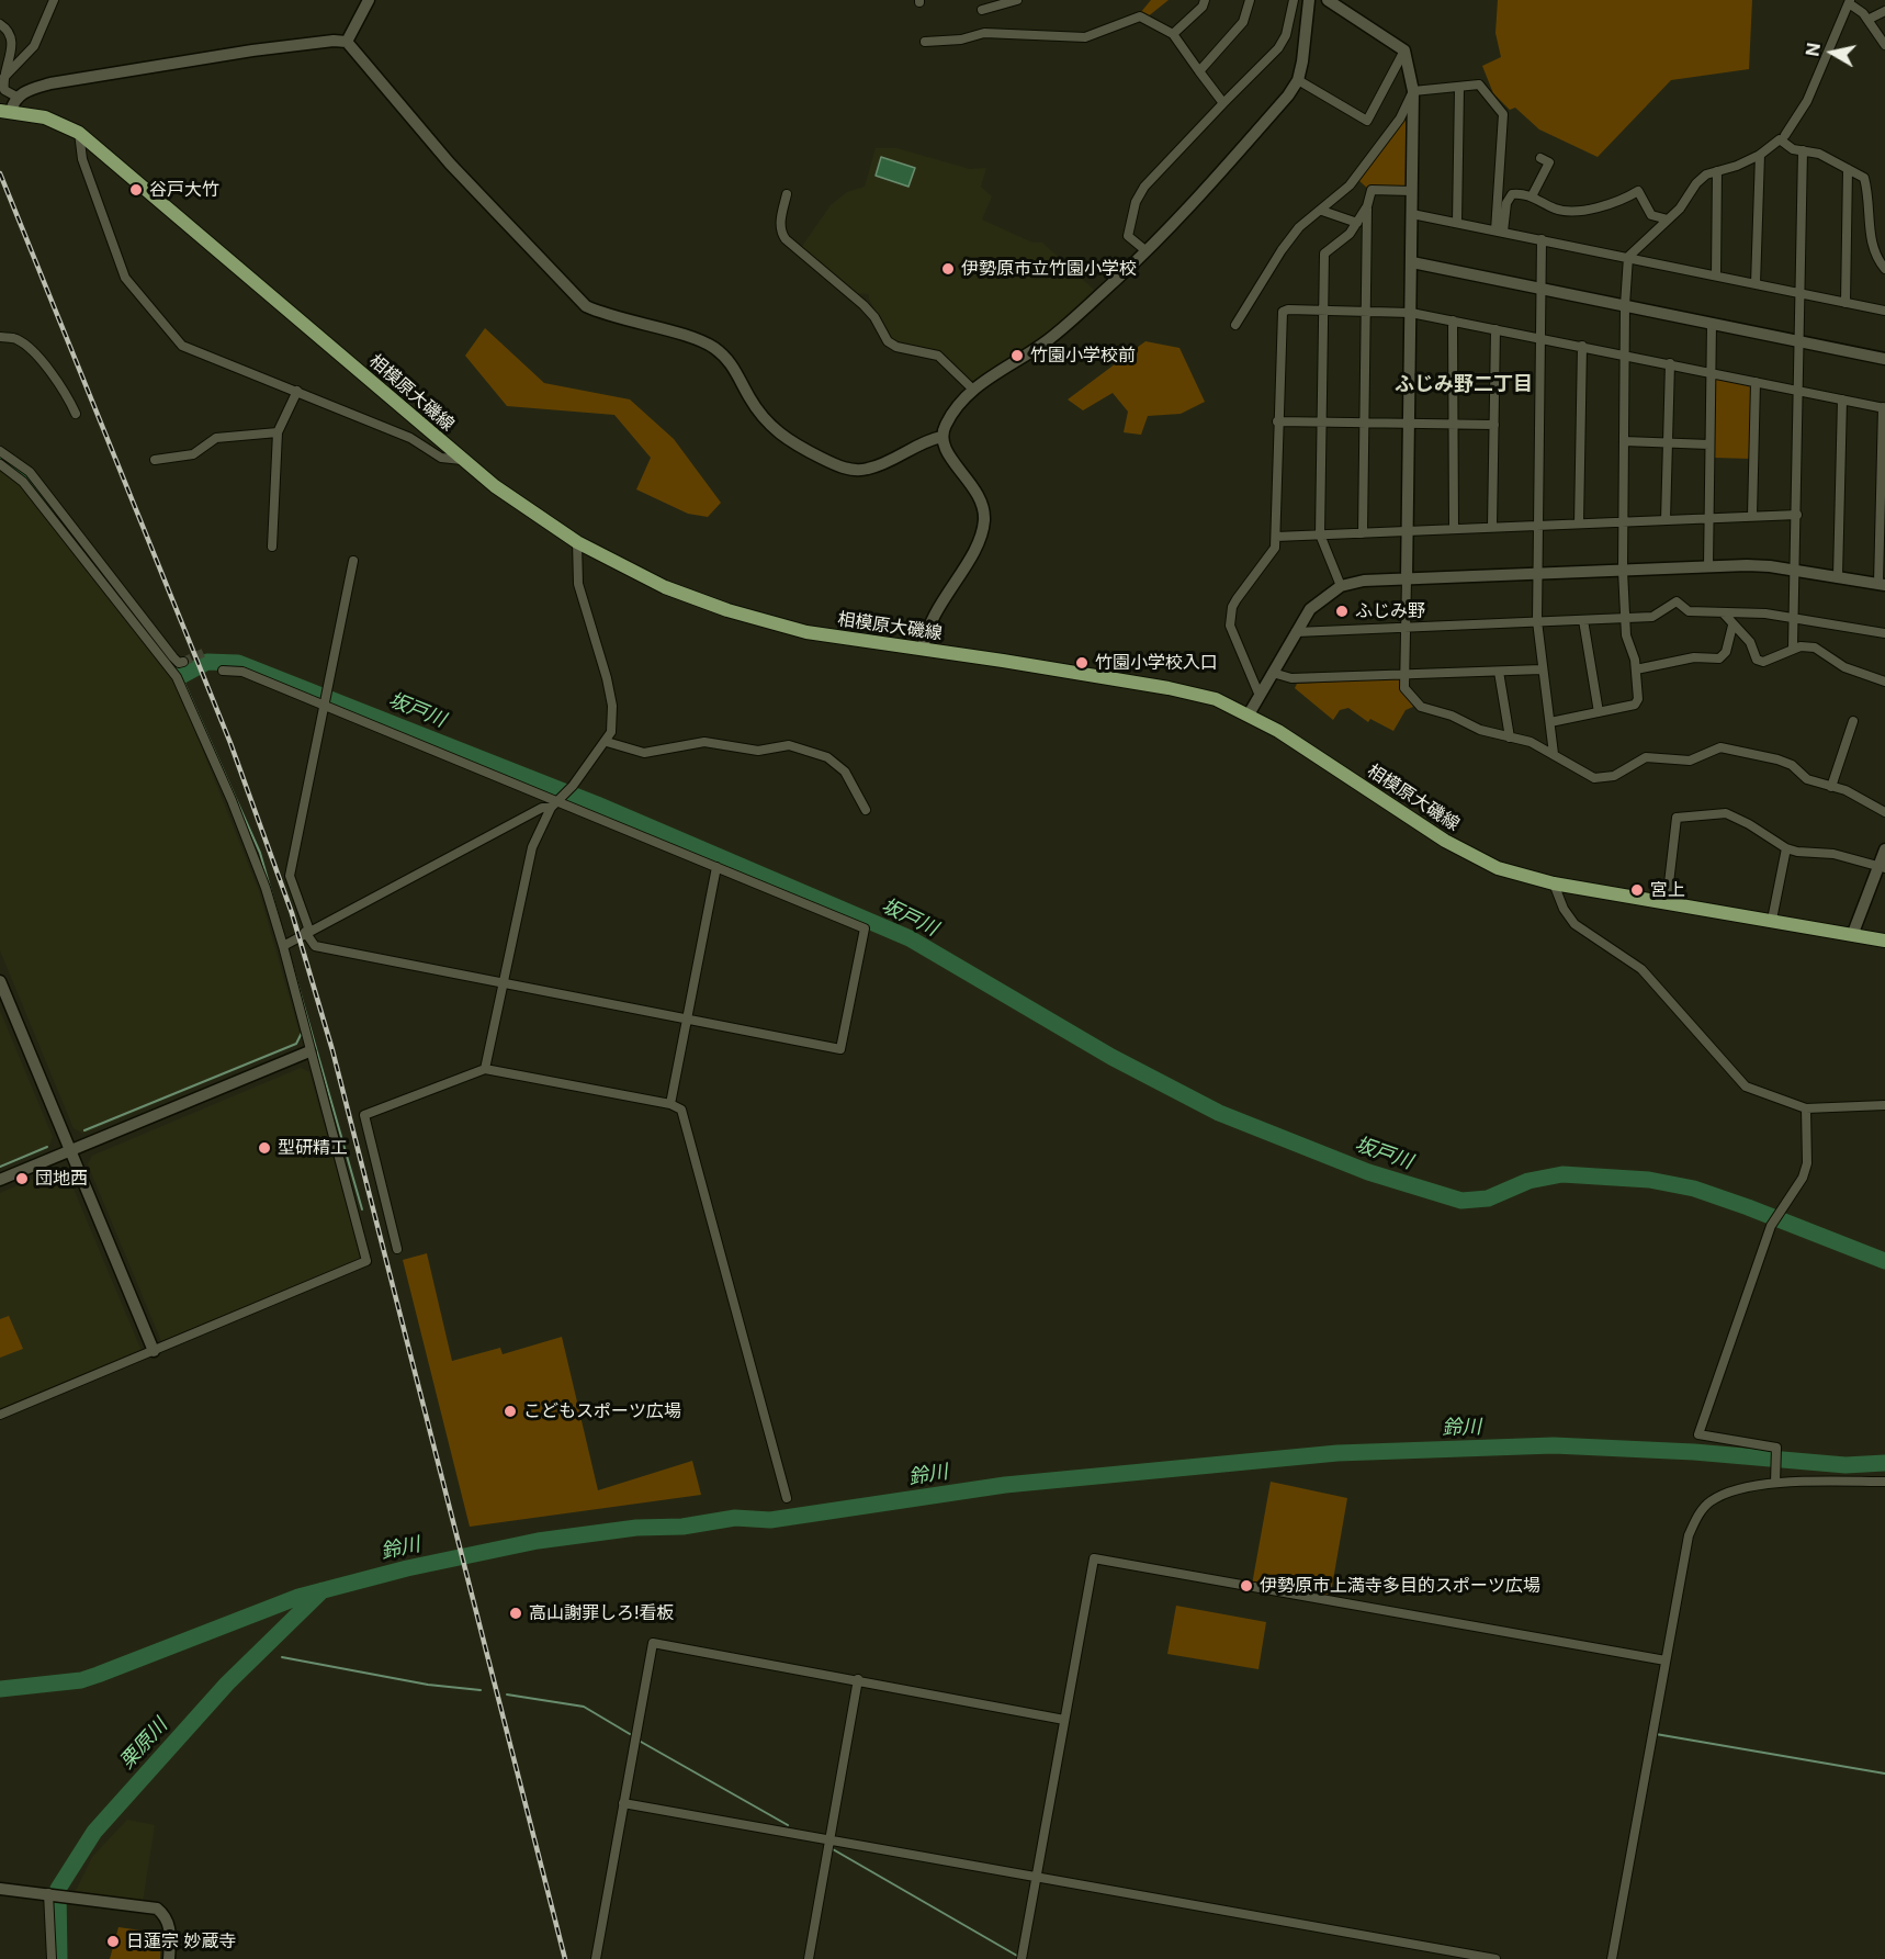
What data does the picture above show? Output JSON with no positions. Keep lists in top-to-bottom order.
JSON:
{
  "streets": {
    "main road": ["相模原大磯線"]
  },
  "districts": ["ふじみ野二丁目"],
  "water": ["坂戸川", "鈴川", "栗原川"],
  "places": [
    "谷戸大竹",
    "伊勢原市立竹園小学校",
    "竹園小学校前",
    "ふじみ野",
    "竹園小学校入口",
    "宮上",
    "型研精工",
    "団地西",
    "こどもスポーツ広場",
    "伊勢原市上満寺多目的スポーツ広場",
    "高山謝罪しろ!看板",
    "日蓮宗 妙蔵寺"
  ],
  "north": "left"
}
